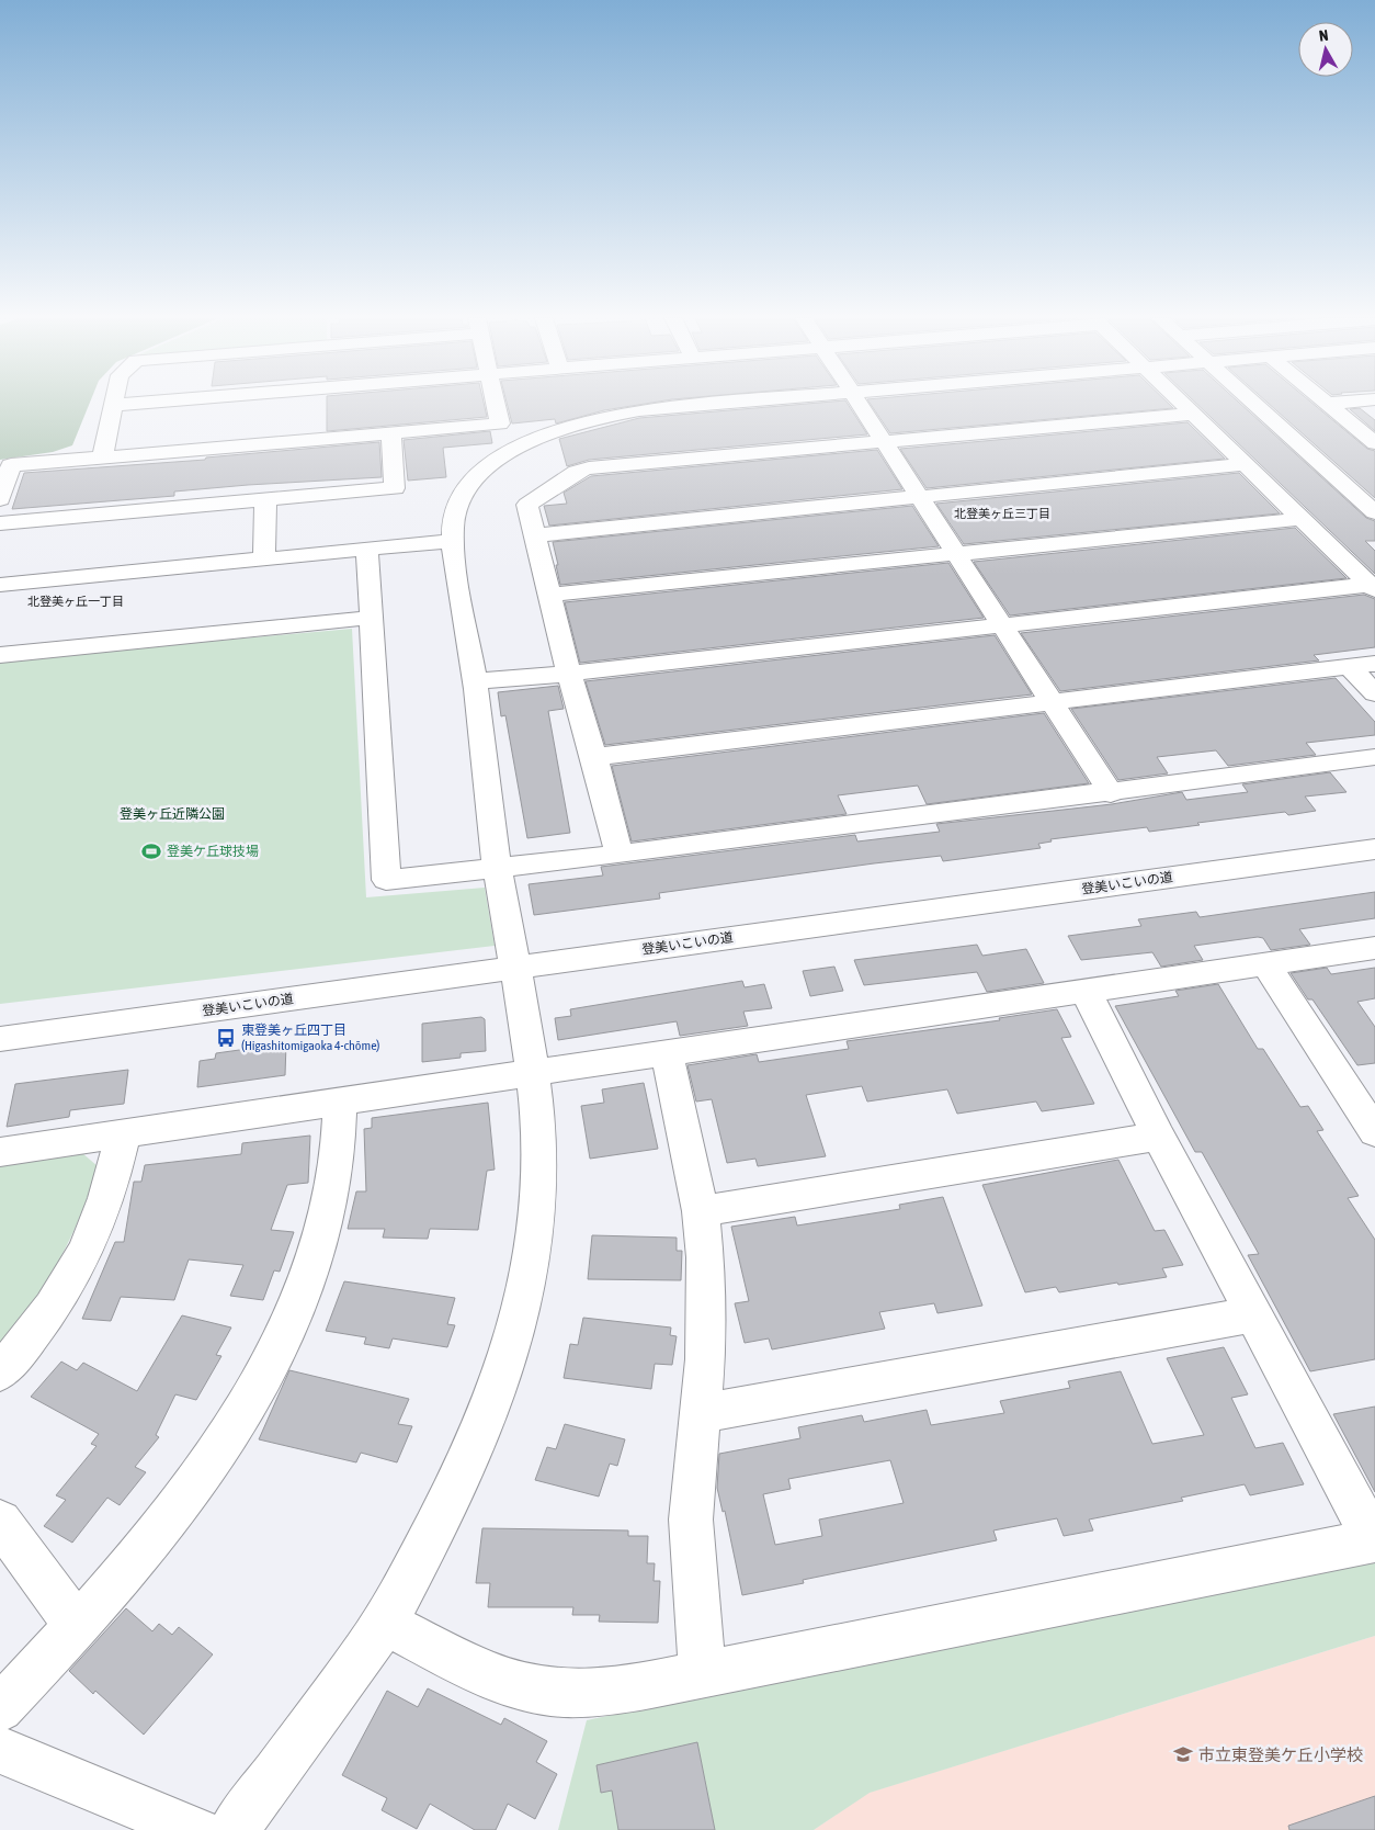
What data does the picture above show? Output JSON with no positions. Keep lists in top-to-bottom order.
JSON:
{
  "streets": {
    "street": ["登美いこいの道"]
  },
  "districts": ["北登美ヶ丘三丁目", "北登美ヶ丘一丁目"],
  "parks": ["登美ヶ丘近隣公園"],
  "places": {
    "sports": ["登美ケ丘球技場"],
    "bus stop": ["東登美ヶ丘四丁目 (Higashitomigaoka 4-chōme)"],
    "school or university": ["市立東登美ケ丘小学校"]
  },
  "north": "top"
}
